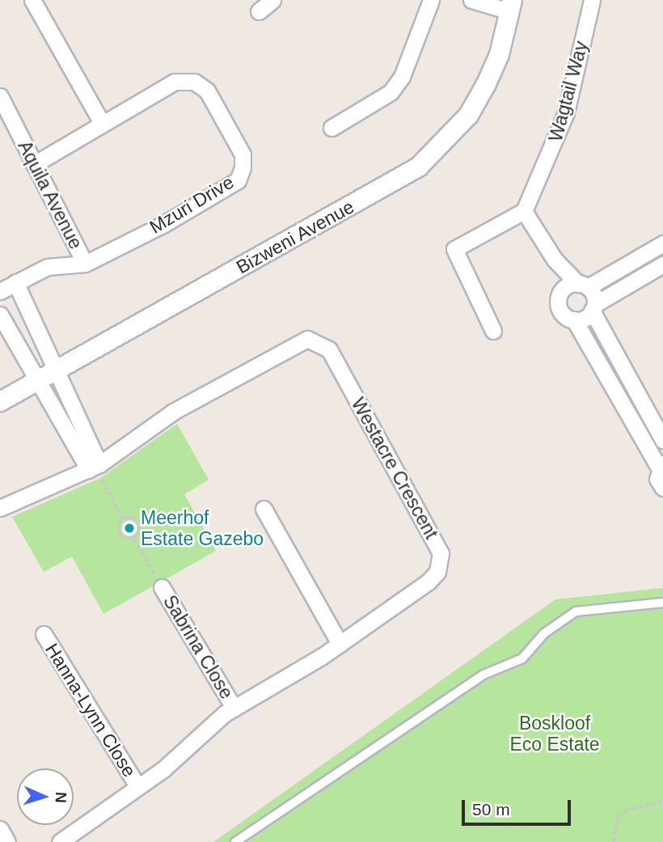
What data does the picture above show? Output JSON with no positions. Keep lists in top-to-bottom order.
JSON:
{
  "streets": {
    "street": [
      "Wagtail Way",
      "Aquila Avenue",
      "Mzuri Drive",
      "Bizweni Avenue",
      "Westacre Crescent",
      "Sabrina Close",
      "Hanna-Lynn Close"
    ]
  },
  "crossings": [
    ["Aquila Avenue", "Mzuri Drive"],
    ["Westacre Crescent", "Sabrina Close"],
    ["Westacre Crescent", "Hanna-Lynn Close"]
  ],
  "parks": ["Boskloof Eco Estate"],
  "places": ["Meerhof Estate Gazebo"],
  "scale_bar": "50 m",
  "north": "right"
}
